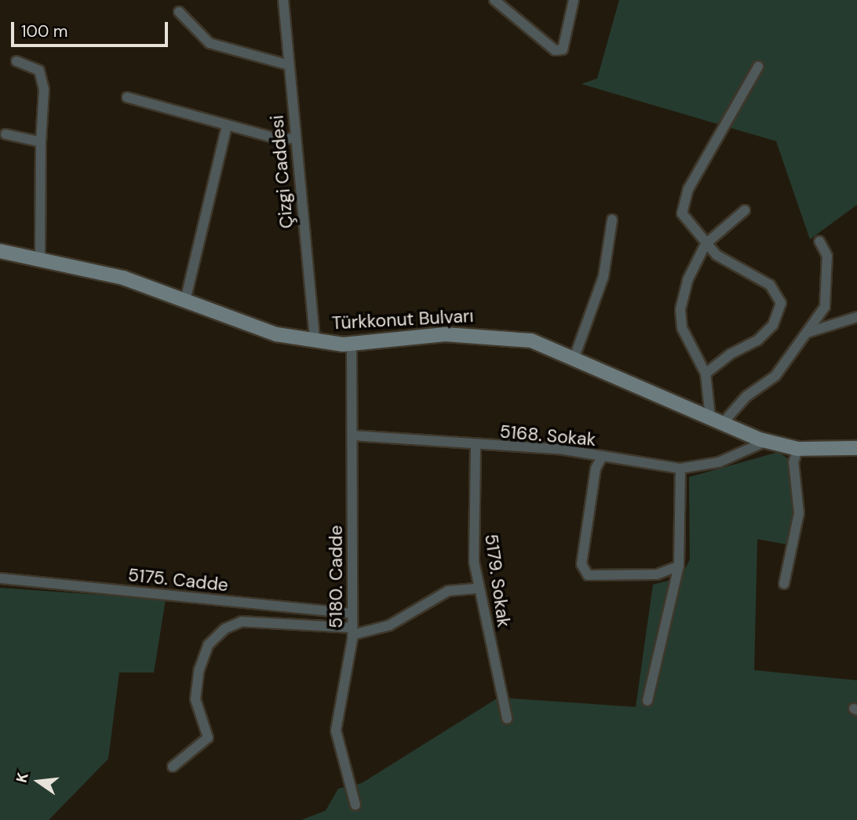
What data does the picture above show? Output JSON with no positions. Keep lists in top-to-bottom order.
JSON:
{
  "streets": {
    "street": [
      "Çizgi Caddesi",
      "Türkkonut Bulvarı",
      "5168. Sokak",
      "5180. Cadde",
      "5175. Cadde",
      "5179. Sokak"
    ]
  },
  "crossings": [
    ["Çizgi Caddesi", "Türkkonut Bulvarı"],
    ["Türkkonut Bulvarı", "5168. Sokak"],
    ["Türkkonut Bulvarı", "5180. Cadde"],
    ["5168. Sokak", "5180. Cadde"],
    ["5168. Sokak", "5179. Sokak"],
    ["5180. Cadde", "5175. Cadde"]
  ],
  "scale_bar": "100 m",
  "north": "left"
}
